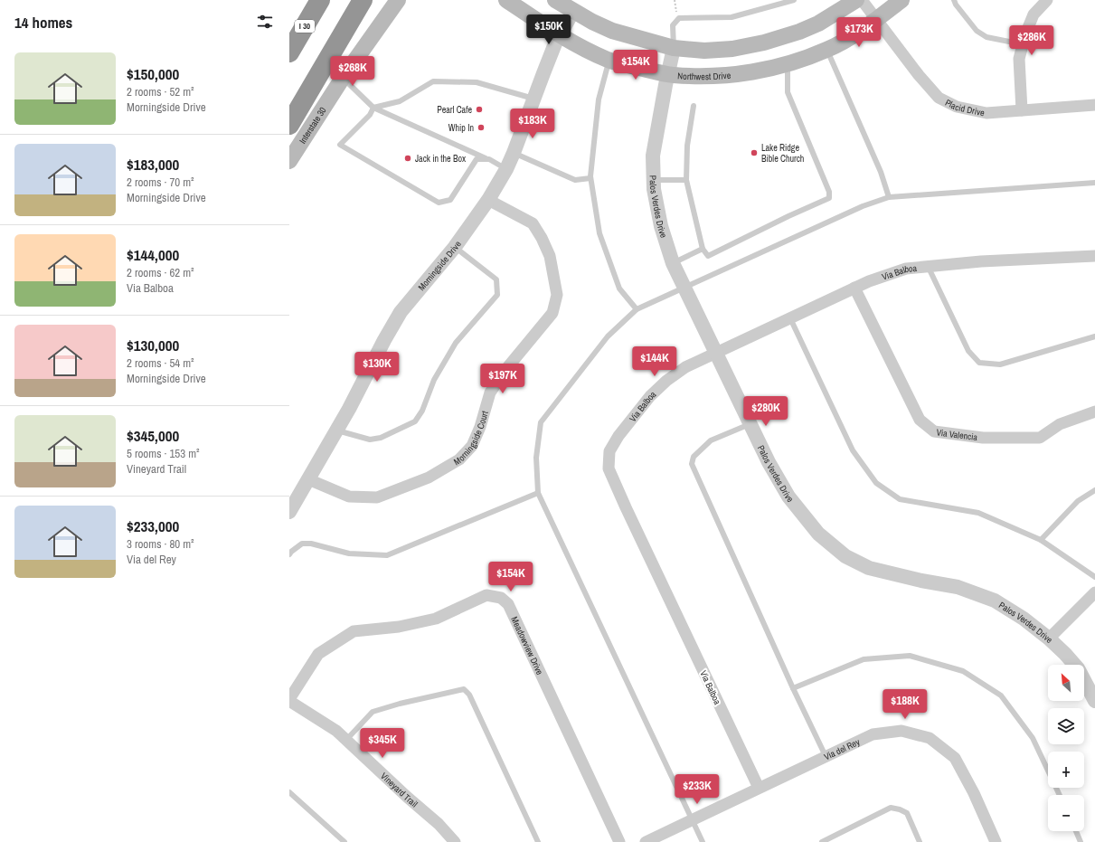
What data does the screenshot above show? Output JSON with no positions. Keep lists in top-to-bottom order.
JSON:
{
  "streets": {
    "highway": ["I 30"],
    "main road": ["Northwest Drive", "Interstate 30"],
    "street": [
      "Placid Drive",
      "Palos Verdes Drive",
      "Morningside Drive",
      "Via Balboa",
      "Via Valencia",
      "Morningside Court",
      "Meadowview Drive",
      "Via del Rey",
      "Vineyard Trail"
    ]
  },
  "crossings": [
    ["Northwest Drive", "Placid Drive"],
    ["Northwest Drive", "Palos Verdes Drive"],
    ["Northwest Drive", "Morningside Drive"],
    ["Palos Verdes Drive", "Via Balboa"],
    ["Morningside Drive", "Morningside Court"],
    ["Via Balboa", "Via Valencia"],
    ["Via Balboa", "Via del Rey"],
    ["Meadowview Drive", "Vineyard Trail"]
  ],
  "places": [
    "Pearl Cafe",
    "Whip In",
    "Lake Ridge Bible Church",
    "Jack in the Box"
  ],
  "north": "top left",
  "page": {
    "heading": "14 homes",
    "price": [
      "$150K",
      "$173K",
      "$286K",
      "$154K",
      "$268K",
      "$183K",
      "$144K",
      "$130K",
      "$197K",
      "$280K",
      "$154K",
      "$188K",
      "$345K",
      "$233K"
    ],
    "list": [
      {
        "name": "$150,000",
        "note": "2 rooms · 52 m² · Morningside Drive"
      },
      {
        "name": "$183,000",
        "note": "2 rooms · 70 m² · Morningside Drive"
      },
      {
        "name": "$144,000",
        "note": "2 rooms · 62 m² · Via Balboa"
      },
      {
        "name": "$130,000",
        "note": "2 rooms · 54 m² · Morningside Drive"
      },
      {
        "name": "$345,000",
        "note": "5 rooms · 153 m² · Vineyard Trail"
      },
      {
        "name": "$233,000",
        "note": "3 rooms · 80 m² · Via del Rey"
      }
    ],
    "map_buttons": ["+", "−"]
  }
}
